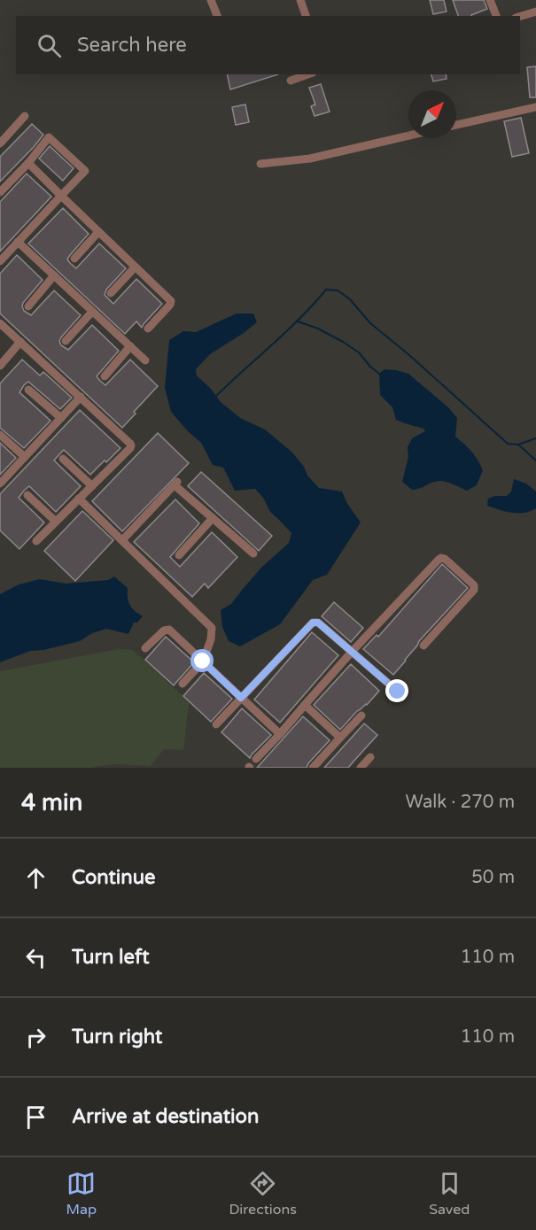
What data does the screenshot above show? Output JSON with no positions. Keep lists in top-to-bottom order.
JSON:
{
  "north": "top right",
  "page": {
    "search": "Search here",
    "heading": ["4 min", "Walk · 270 m"],
    "list": [
      ["Continue", "50 m"],
      ["Turn left", "110 m"],
      ["Turn right", "110 m"],
      "Arrive at destination"
    ],
    "nav": ["Map", "Directions", "Saved"]
  }
}
